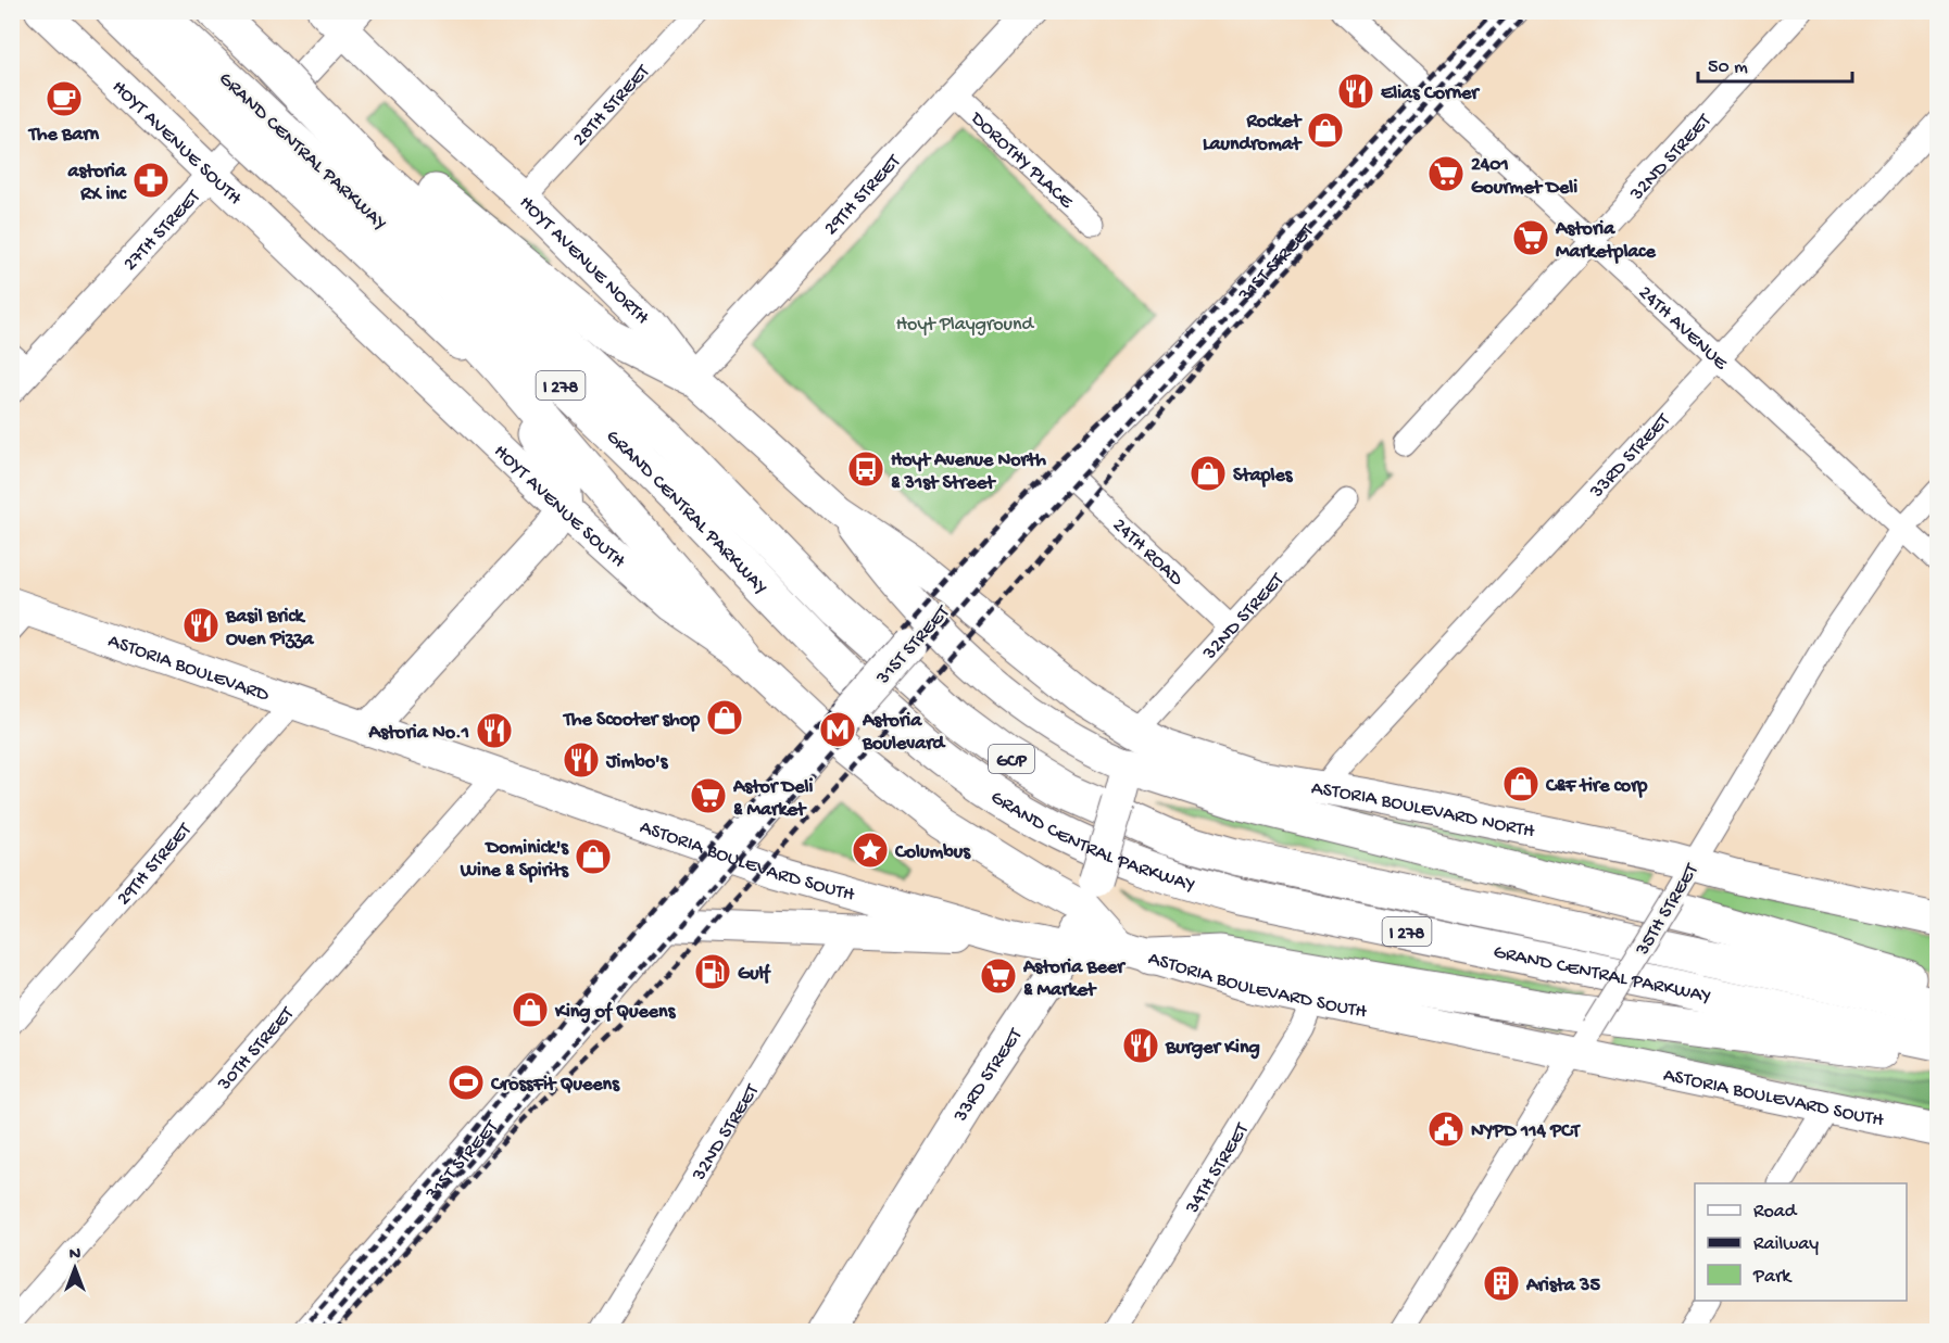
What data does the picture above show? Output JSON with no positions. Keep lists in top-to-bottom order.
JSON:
{
  "streets": {
    "highway": ["GRAND CENTRAL PARKWAY", "I 278", "GCP"],
    "main road": [
      "HOYT AVENUE SOUTH",
      "HOYT AVENUE NORTH",
      "31ST STREET",
      "33RD STREET",
      "ASTORIA BOULEVARD",
      "ASTORIA BOULEVARD NORTH",
      "ASTORIA BOULEVARD SOUTH"
    ],
    "street": [
      "28TH STREET",
      "32ND STREET",
      "DOROTHY PLACE",
      "29TH STREET",
      "27TH STREET",
      "24TH AVENUE",
      "24TH ROAD",
      "35TH STREET",
      "30TH STREET",
      "34TH STREET"
    ]
  },
  "crossings": [
    ["28TH STREET", "HOYT AVENUE NORTH"],
    ["HOYT AVENUE SOUTH", "27TH STREET"],
    ["HOYT AVENUE SOUTH", "31ST STREET"],
    ["HOYT AVENUE SOUTH", "33RD STREET"],
    ["HOYT AVENUE SOUTH", "ASTORIA BOULEVARD SOUTH"],
    ["32ND STREET", "24TH AVENUE"],
    ["32ND STREET", "24TH ROAD"],
    ["32ND STREET", "ASTORIA BOULEVARD NORTH"],
    ["DOROTHY PLACE", "29TH STREET"],
    ["29TH STREET", "HOYT AVENUE NORTH"],
    ["29TH STREET", "ASTORIA BOULEVARD"],
    ["27TH STREET", "HOYT AVENUE NORTH"],
    ["HOYT AVENUE NORTH", "31ST STREET"],
    ["HOYT AVENUE NORTH", "ASTORIA BOULEVARD NORTH"],
    ["31ST STREET", "24TH AVENUE"],
    ["31ST STREET", "24TH ROAD"],
    ["31ST STREET", "ASTORIA BOULEVARD NORTH"],
    ["31ST STREET", "ASTORIA BOULEVARD SOUTH"],
    ["24TH AVENUE", "33RD STREET"],
    ["24TH AVENUE", "35TH STREET"],
    ["33RD STREET", "ASTORIA BOULEVARD NORTH"],
    ["33RD STREET", "ASTORIA BOULEVARD SOUTH"],
    ["ASTORIA BOULEVARD", "ASTORIA BOULEVARD SOUTH"],
    ["ASTORIA BOULEVARD NORTH", "35TH STREET"],
    ["ASTORIA BOULEVARD SOUTH", "35TH STREET"],
    ["ASTORIA BOULEVARD SOUTH", "30TH STREET"],
    ["ASTORIA BOULEVARD SOUTH", "34TH STREET"]
  ],
  "parks": ["Hoyt Playground"],
  "places": {
    "restaurant": [
      "Elias Corner",
      "Basil Brick Oven Pizza",
      "Astoria No.1",
      "Jimbo's",
      "Burger King"
    ],
    "cafe": ["The Barn"],
    "shop": [
      "Rocket Laundromat",
      "Staples",
      "The Scooter shop",
      "C&F tire corp",
      "Dominick's Wine & Spirits",
      "King of Queens"
    ],
    "supermarket": [
      "2401 Gourmet Deli",
      "Astoria Marketplace",
      "Astor Deli & Market",
      "Astoria Beer & Market"
    ],
    "pharmacy": ["astoria RX inc"],
    "bus stop": ["Hoyt Avenue North & 31st Street"],
    "metro station": ["Astoria Boulevard"],
    "place": ["Columbus"],
    "fuel station": ["Gulf"],
    "sports": ["CrossFit Queens"],
    "public building": ["NYPD 114 PCT"],
    "building": ["Arista 35"]
  },
  "legend": ["Road", "Railway", "Park"],
  "scale_bar": "50 m",
  "north": "top"
}
